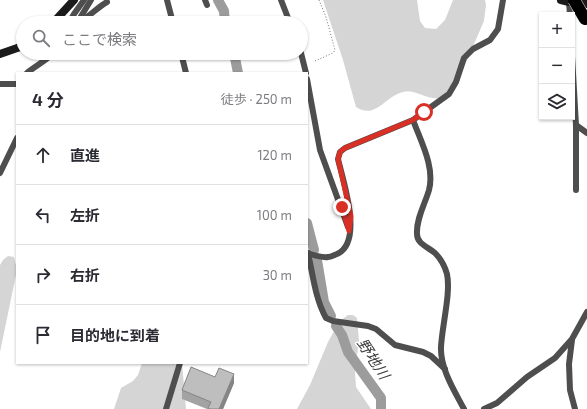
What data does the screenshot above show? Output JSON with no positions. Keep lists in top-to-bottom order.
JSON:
{
  "water": ["野地川"],
  "page": {
    "map_buttons": ["+", "−"],
    "search": "ここで検索",
    "heading": ["4 分", "徒歩 · 250 m"],
    "list": [
      ["直進", "120 m"],
      ["左折", "100 m"],
      ["右折", "30 m"],
      "目的地に到着"
    ]
  }
}
